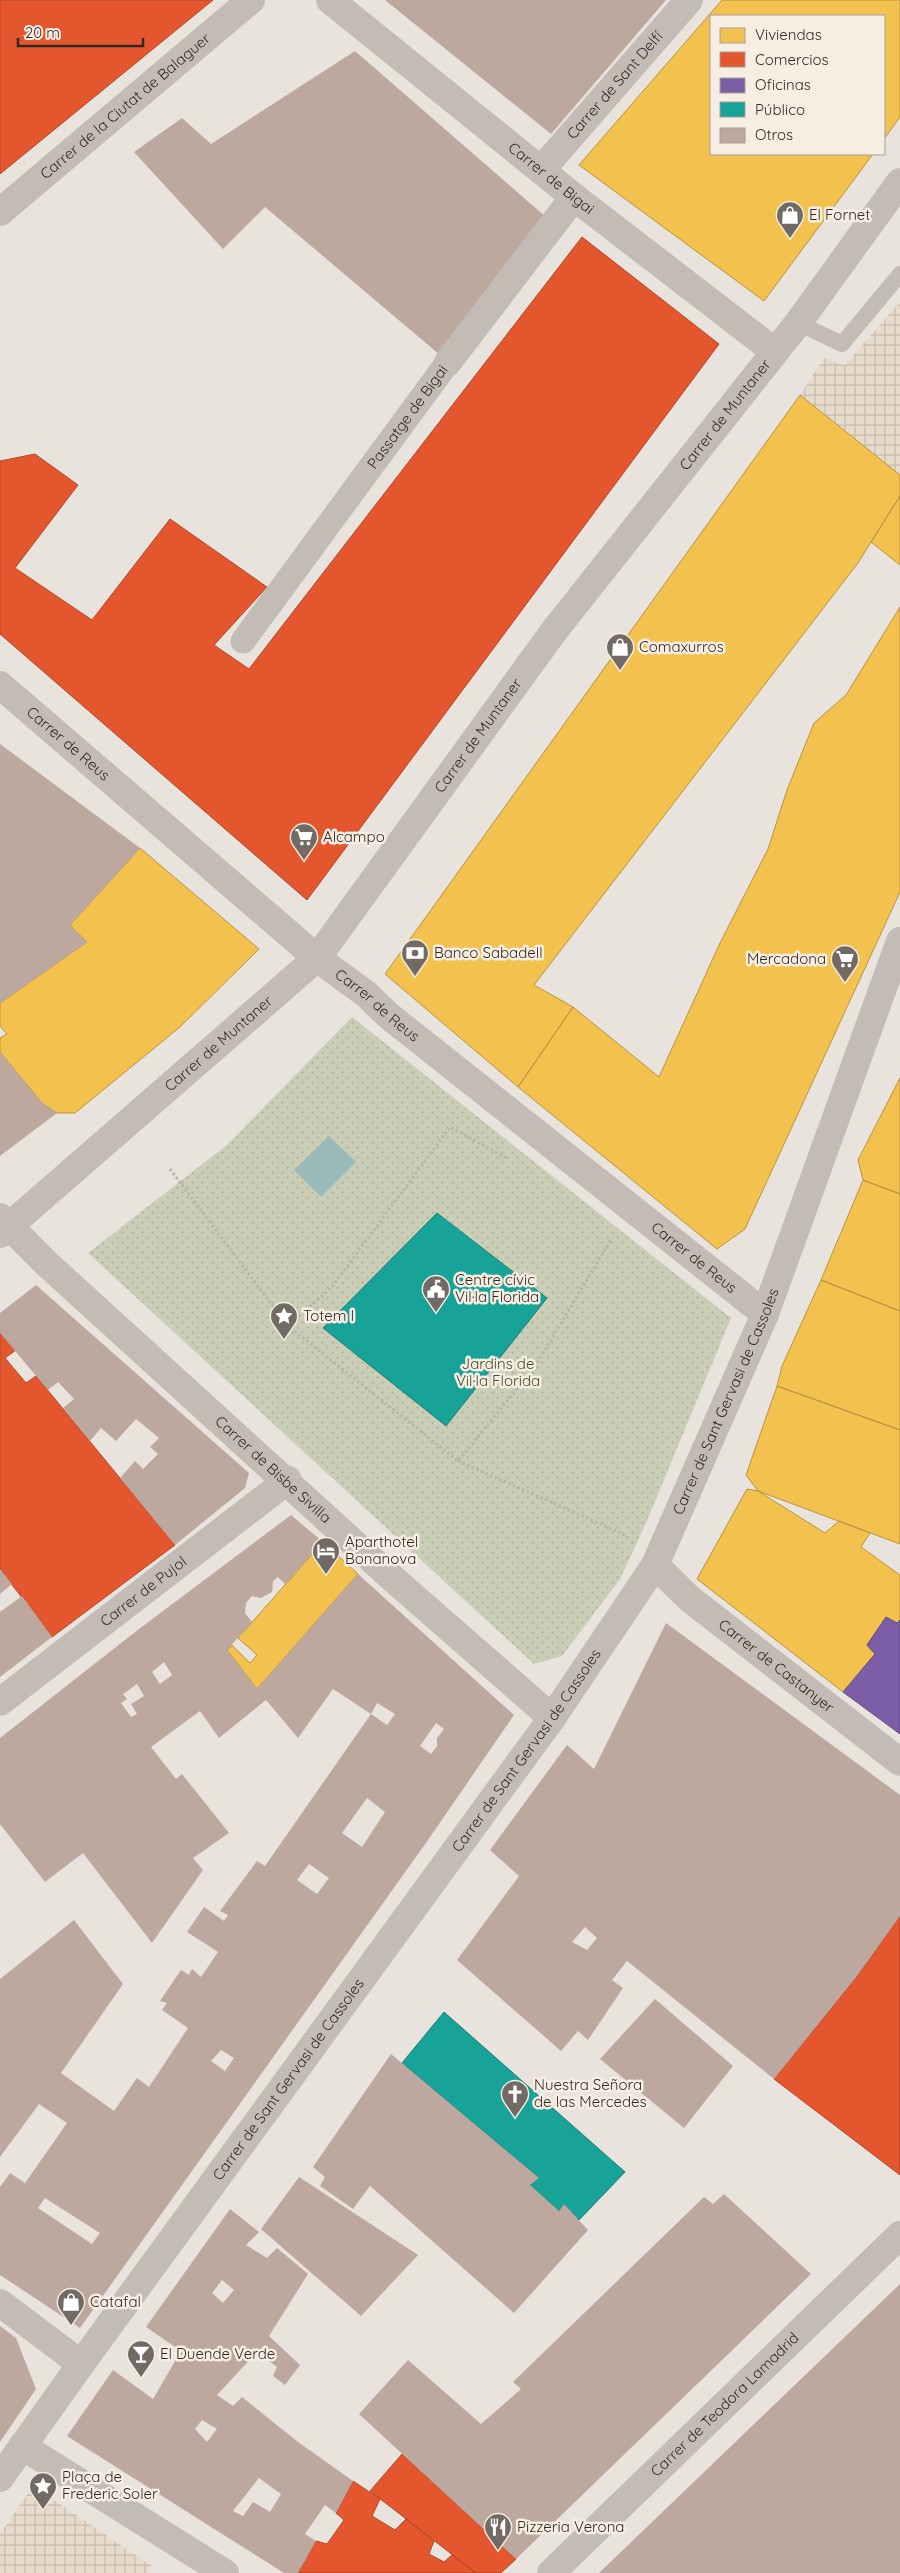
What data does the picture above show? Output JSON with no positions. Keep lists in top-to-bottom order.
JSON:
{
  "streets": {
    "street": [
      "Carrer de Sant Delfí",
      "Carrer de la Ciutat de Balaguer",
      "Carrer de Bigai",
      "Carrer de Muntaner",
      "Passatge de Bigai",
      "Carrer de Reus",
      "Carrer de Sant Gervasi de Cassoles",
      "Carrer de Bisbe Sivilla",
      "Carrer de Pujol",
      "Carrer de Castanyer",
      "Carrer de Teodora Lamadrid"
    ]
  },
  "crossings": [
    ["Carrer de Sant Delfí", "Carrer de Bigai"],
    ["Carrer de Bigai", "Carrer de Muntaner"],
    ["Carrer de Bigai", "Passatge de Bigai"],
    ["Carrer de Muntaner", "Carrer de Reus"],
    ["Carrer de Muntaner", "Carrer de Bisbe Sivilla"],
    ["Carrer de Reus", "Carrer de Sant Gervasi de Cassoles"],
    ["Carrer de Sant Gervasi de Cassoles", "Carrer de Bisbe Sivilla"],
    ["Carrer de Sant Gervasi de Cassoles", "Carrer de Castanyer"],
    ["Carrer de Bisbe Sivilla", "Carrer de Pujol"]
  ],
  "parks": ["Jardins de Vil·la Florida"],
  "places": {
    "shop": ["El Fornet", "Comaxurros", "Catafal"],
    "supermarket": ["Alcampo", "Mercadona"],
    "bank": ["Banco Sabadell"],
    "public building": ["Centre cívic Vil·la Florida"],
    "place": ["Totem I", "Plaça de Frederic Soler"],
    "hotel": ["Aparthotel Bonanova"],
    "church": ["Nuestra Señora de las Mercedes"],
    "bar": ["El Duende Verde"],
    "restaurant": ["Pizzeria Verona"]
  },
  "legend": [
    "Viviendas",
    "Comercios",
    "Oficinas",
    "Público",
    "Otros"
  ],
  "scale_bar": "20 m"
}
